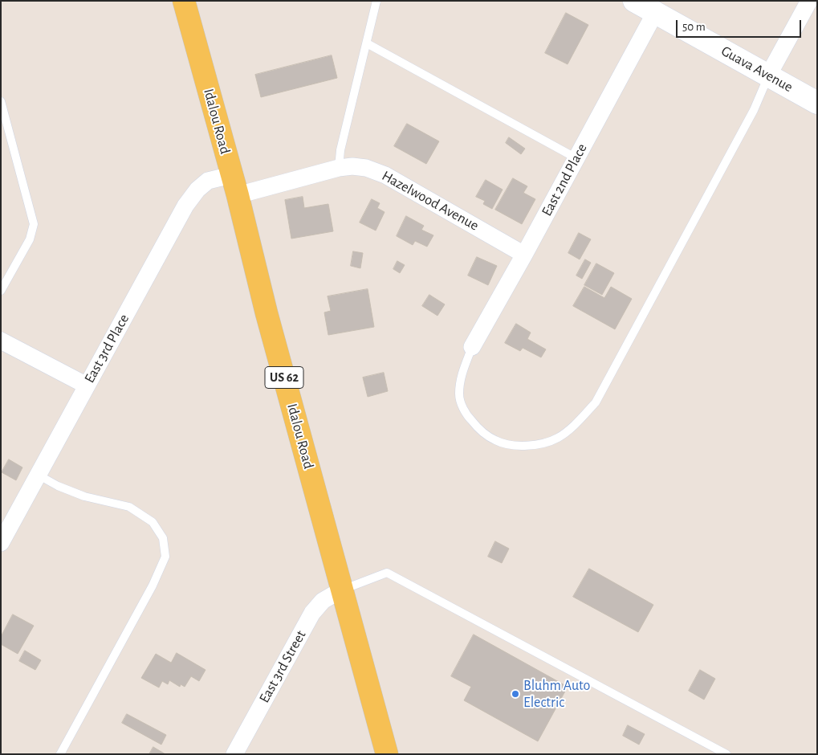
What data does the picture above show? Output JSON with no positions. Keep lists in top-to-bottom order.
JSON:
{
  "streets": {
    "main road": ["Idalou Road", "US 62"],
    "street": [
      "Guava Avenue",
      "East 2nd Place",
      "Hazelwood Avenue",
      "East 3rd Place",
      "East 3rd Street"
    ]
  },
  "crossings": [
    ["Guava Avenue", "East 2nd Place"],
    ["Idalou Road", "Hazelwood Avenue"],
    ["Idalou Road", "East 3rd Place"],
    ["Idalou Road", "East 3rd Street"],
    ["East 2nd Place", "Hazelwood Avenue"],
    ["Hazelwood Avenue", "East 3rd Place"]
  ],
  "places": ["Bluhm Auto Electric"],
  "scale_bar": "50 m"
}
